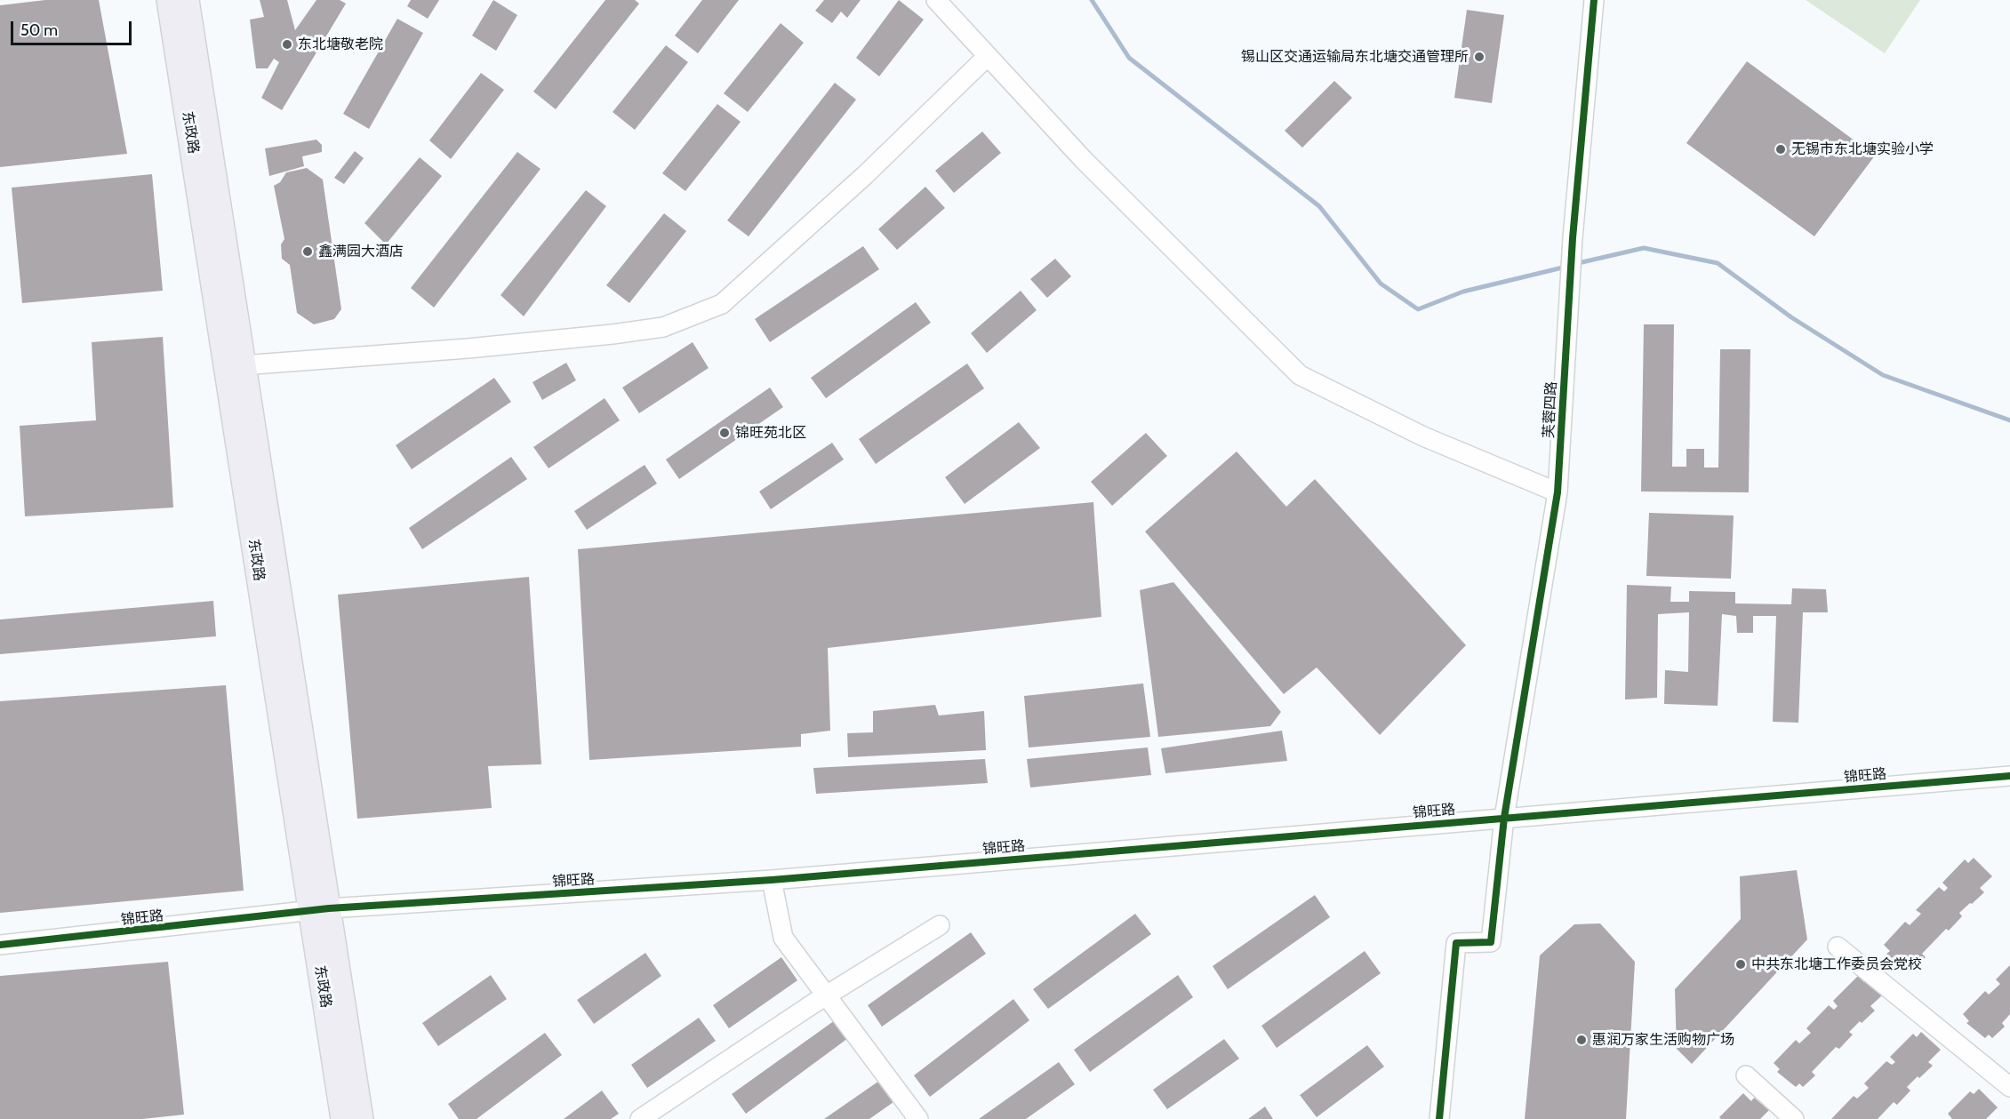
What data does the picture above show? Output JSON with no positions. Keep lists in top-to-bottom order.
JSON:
{
  "streets": {
    "main road": ["东政路"],
    "street": ["芙蓉四路", "锦旺路"]
  },
  "crossings": [
    ["东政路", "锦旺路"],
    ["芙蓉四路", "锦旺路"]
  ],
  "places": [
    "东北塘敬老院",
    "锡山区交通运输局东北塘交通管理所",
    "无锡市东北塘实验小学",
    "鑫满园大酒店",
    "锦旺苑北区",
    "中共东北塘工作委员会党校",
    "惠润万家生活购物广场"
  ],
  "scale_bar": "50 m"
}
